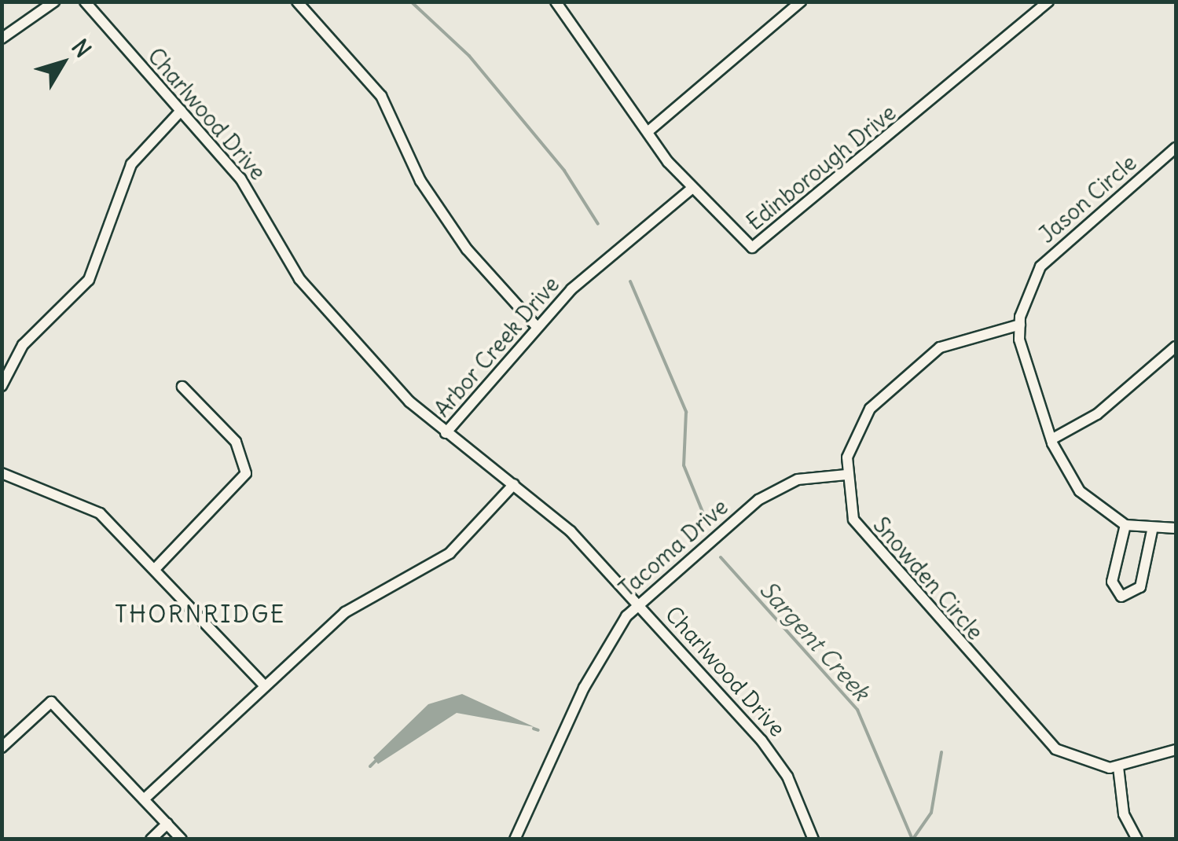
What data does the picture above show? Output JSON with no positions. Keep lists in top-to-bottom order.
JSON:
{
  "streets": {
    "street": [
      "Charlwood Drive",
      "Edinborough Drive",
      "Jason Circle",
      "Arbor Creek Drive",
      "Tacoma Drive",
      "Snowden Circle"
    ]
  },
  "crossings": [
    ["Charlwood Drive", "Arbor Creek Drive"],
    ["Charlwood Drive", "Tacoma Drive"],
    ["Edinborough Drive", "Arbor Creek Drive"],
    ["Jason Circle", "Snowden Circle"],
    ["Tacoma Drive", "Snowden Circle"]
  ],
  "districts": ["THORNRIDGE"],
  "water": ["Sargent Creek"],
  "north": "top right"
}
